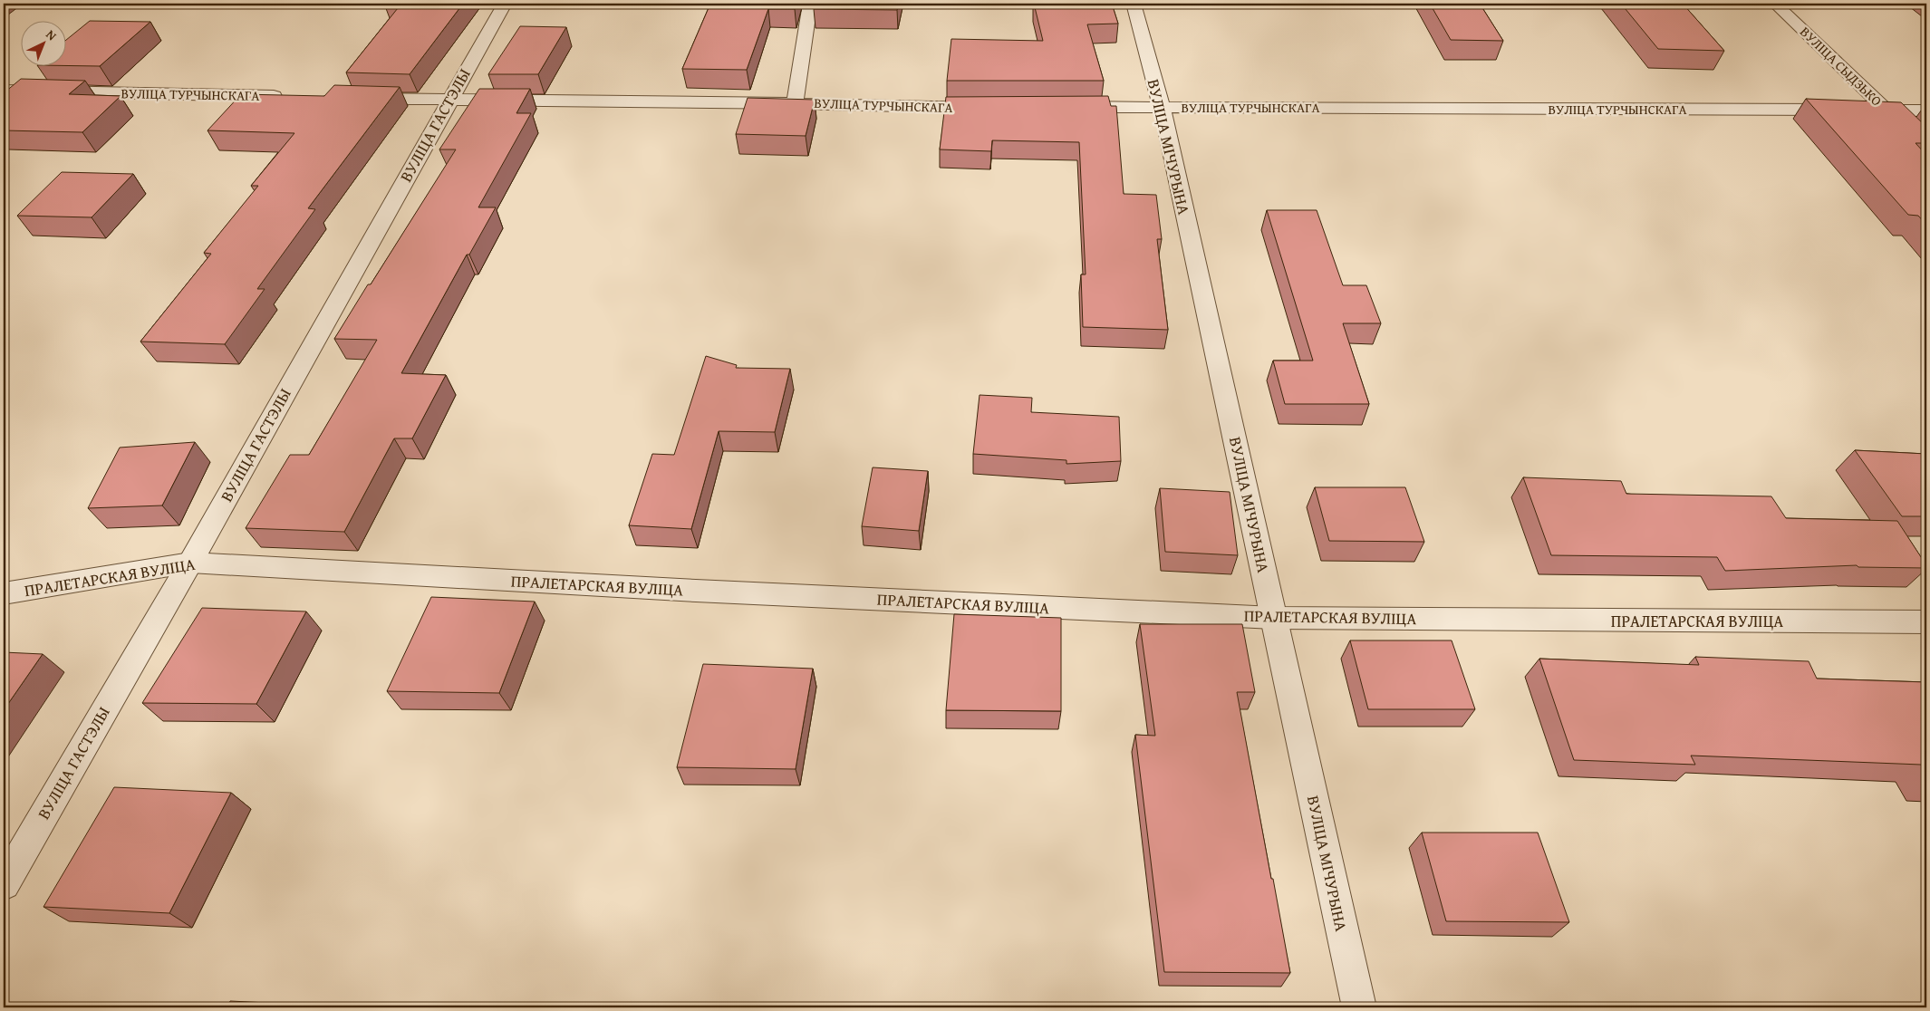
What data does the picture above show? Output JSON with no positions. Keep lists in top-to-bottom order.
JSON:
{
  "streets": {
    "street": [
      "ВУЛІЦА СЫДЗЬКО",
      "ВУЛІЦА ТУРЧЫНСКАГА",
      "ВУЛІЦА ГАСТЭЛЫ",
      "ВУЛІЦА МІЧУРЫНА",
      "ПРАЛЕТАРСКАЯ ВУЛІЦА"
    ]
  },
  "crossings": [
    ["ВУЛІЦА СЫДЗЬКО", "ВУЛІЦА ТУРЧЫНСКАГА"],
    ["ВУЛІЦА ТУРЧЫНСКАГА", "ВУЛІЦА ГАСТЭЛЫ"],
    ["ВУЛІЦА ТУРЧЫНСКАГА", "ВУЛІЦА МІЧУРЫНА"],
    ["ВУЛІЦА ГАСТЭЛЫ", "ПРАЛЕТАРСКАЯ ВУЛІЦА"],
    ["ВУЛІЦА МІЧУРЫНА", "ПРАЛЕТАРСКАЯ ВУЛІЦА"]
  ],
  "north": "top right"
}
